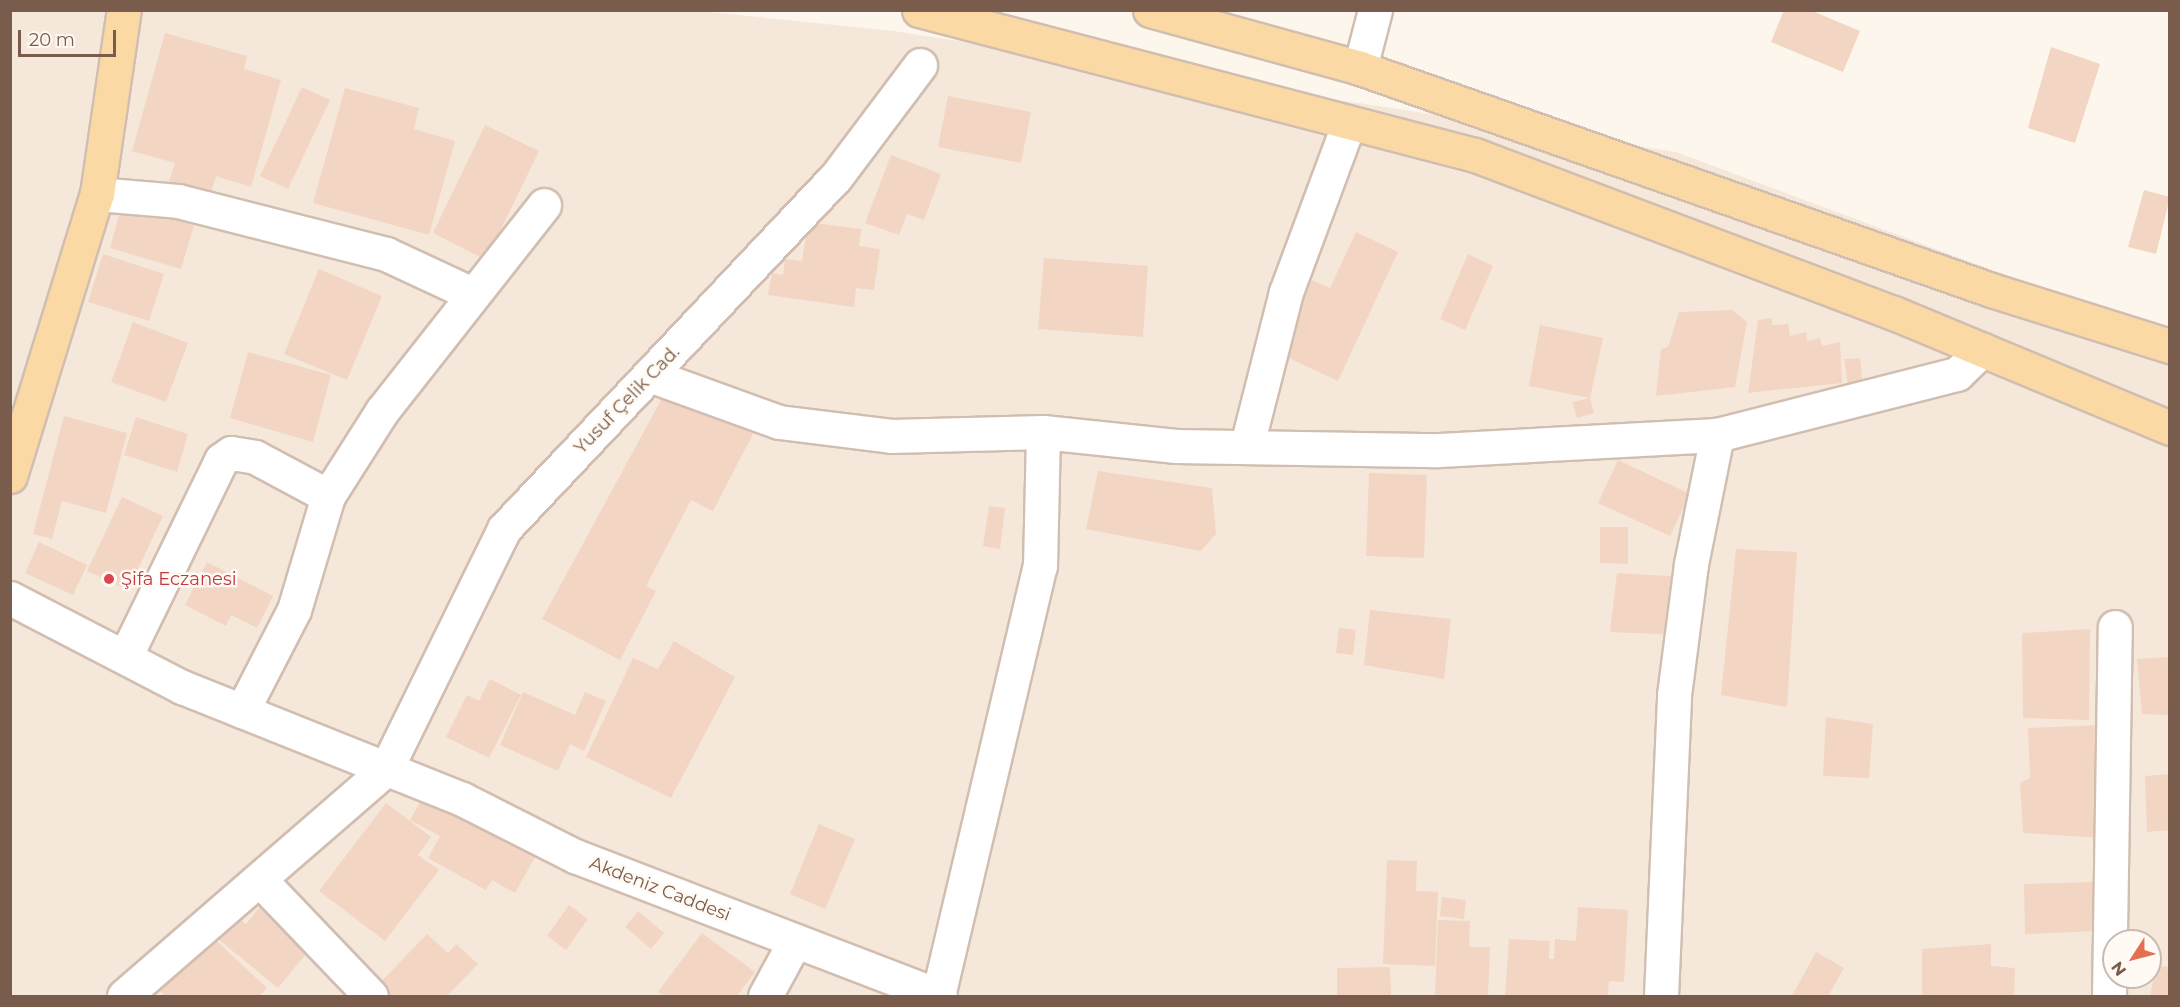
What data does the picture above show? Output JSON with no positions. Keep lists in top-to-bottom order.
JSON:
{
  "streets": {
    "street": ["Yusuf Çelik Cad.", "Akdeniz Caddesi"]
  },
  "crossings": [
    ["Yusuf Çelik Cad.", "Akdeniz Caddesi"]
  ],
  "places": ["Şifa Eczanesi"],
  "scale_bar": "20 m",
  "north": "bottom left"
}
